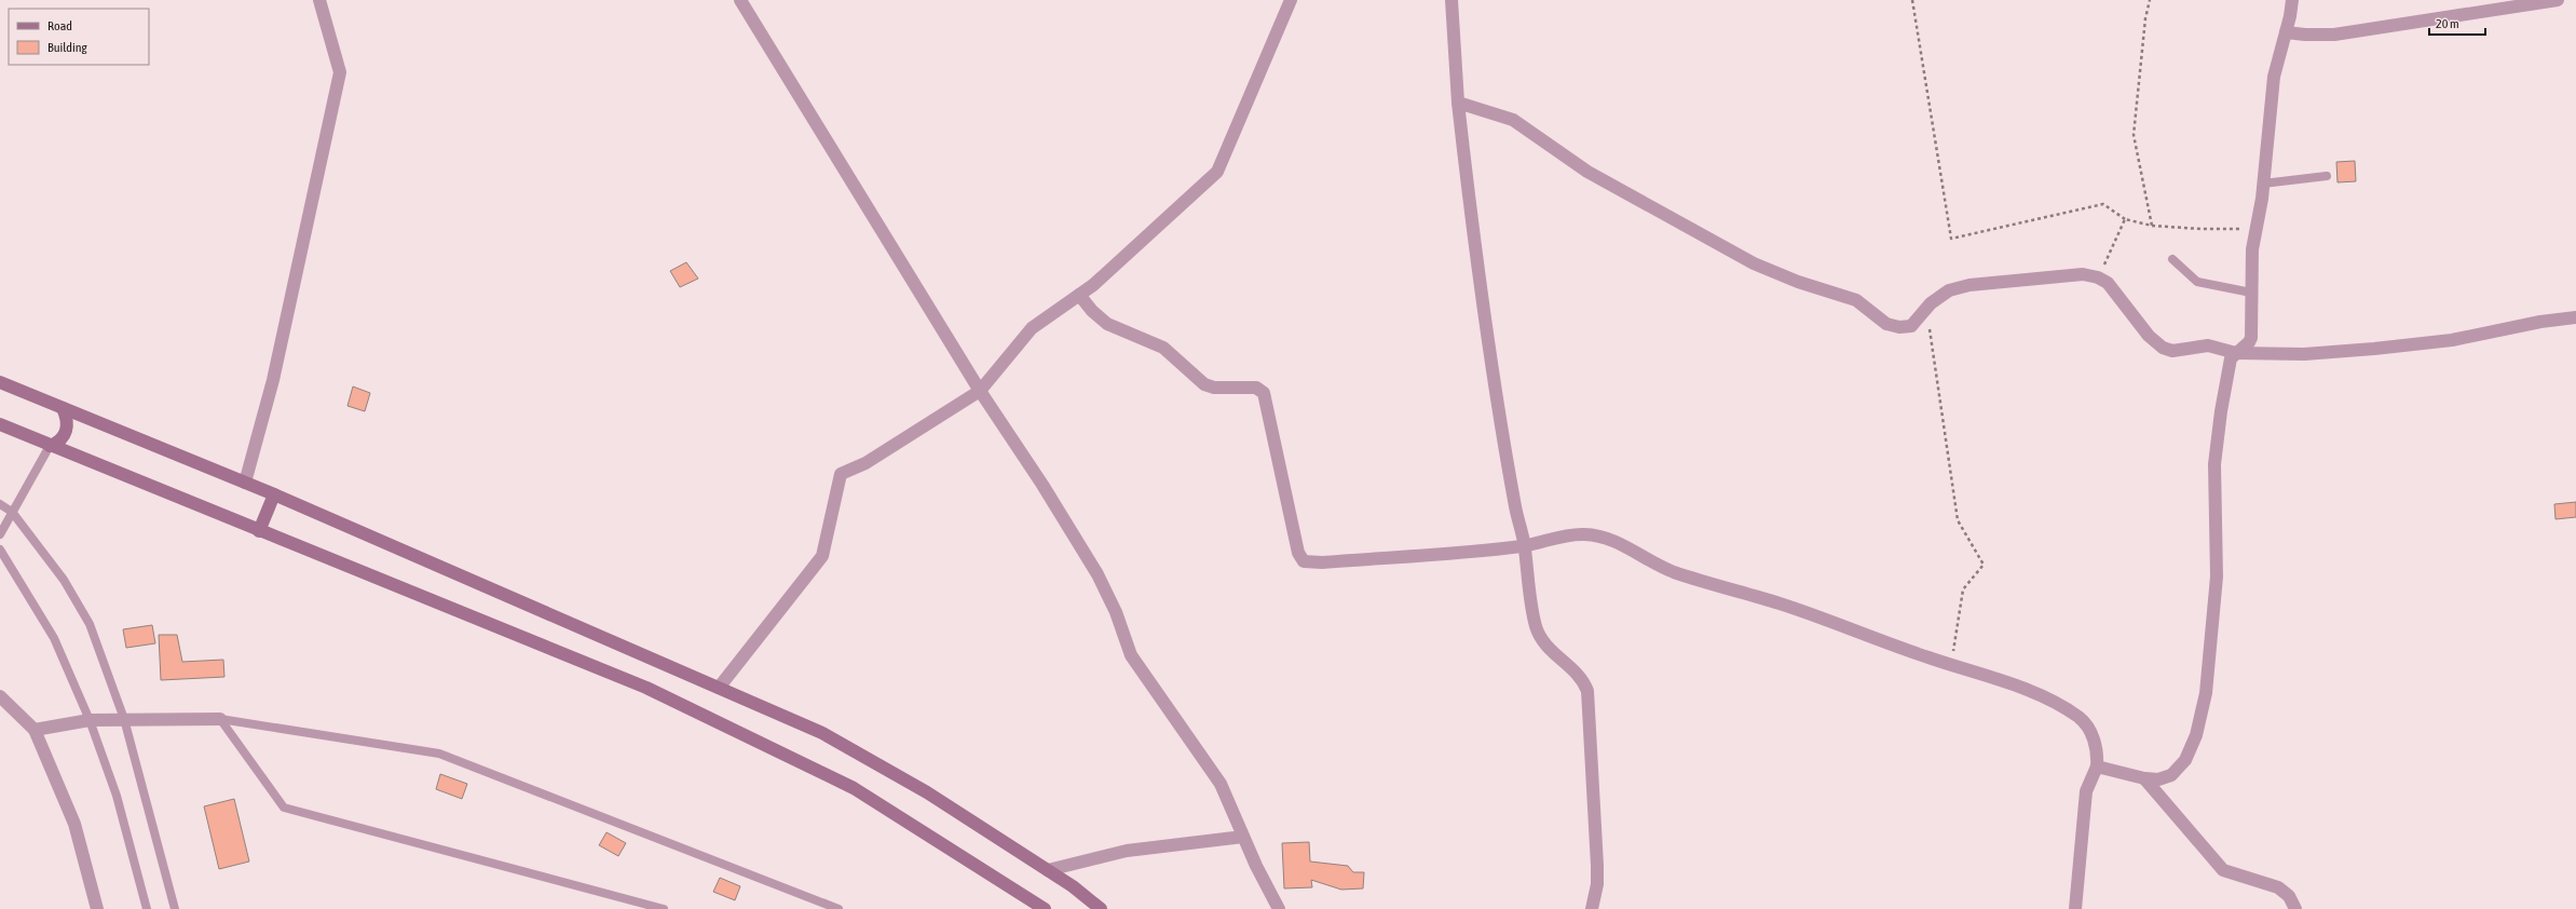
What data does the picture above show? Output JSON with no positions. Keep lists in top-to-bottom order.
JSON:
{
  "legend": ["Road", "Building"],
  "scale_bar": "20 m"
}
